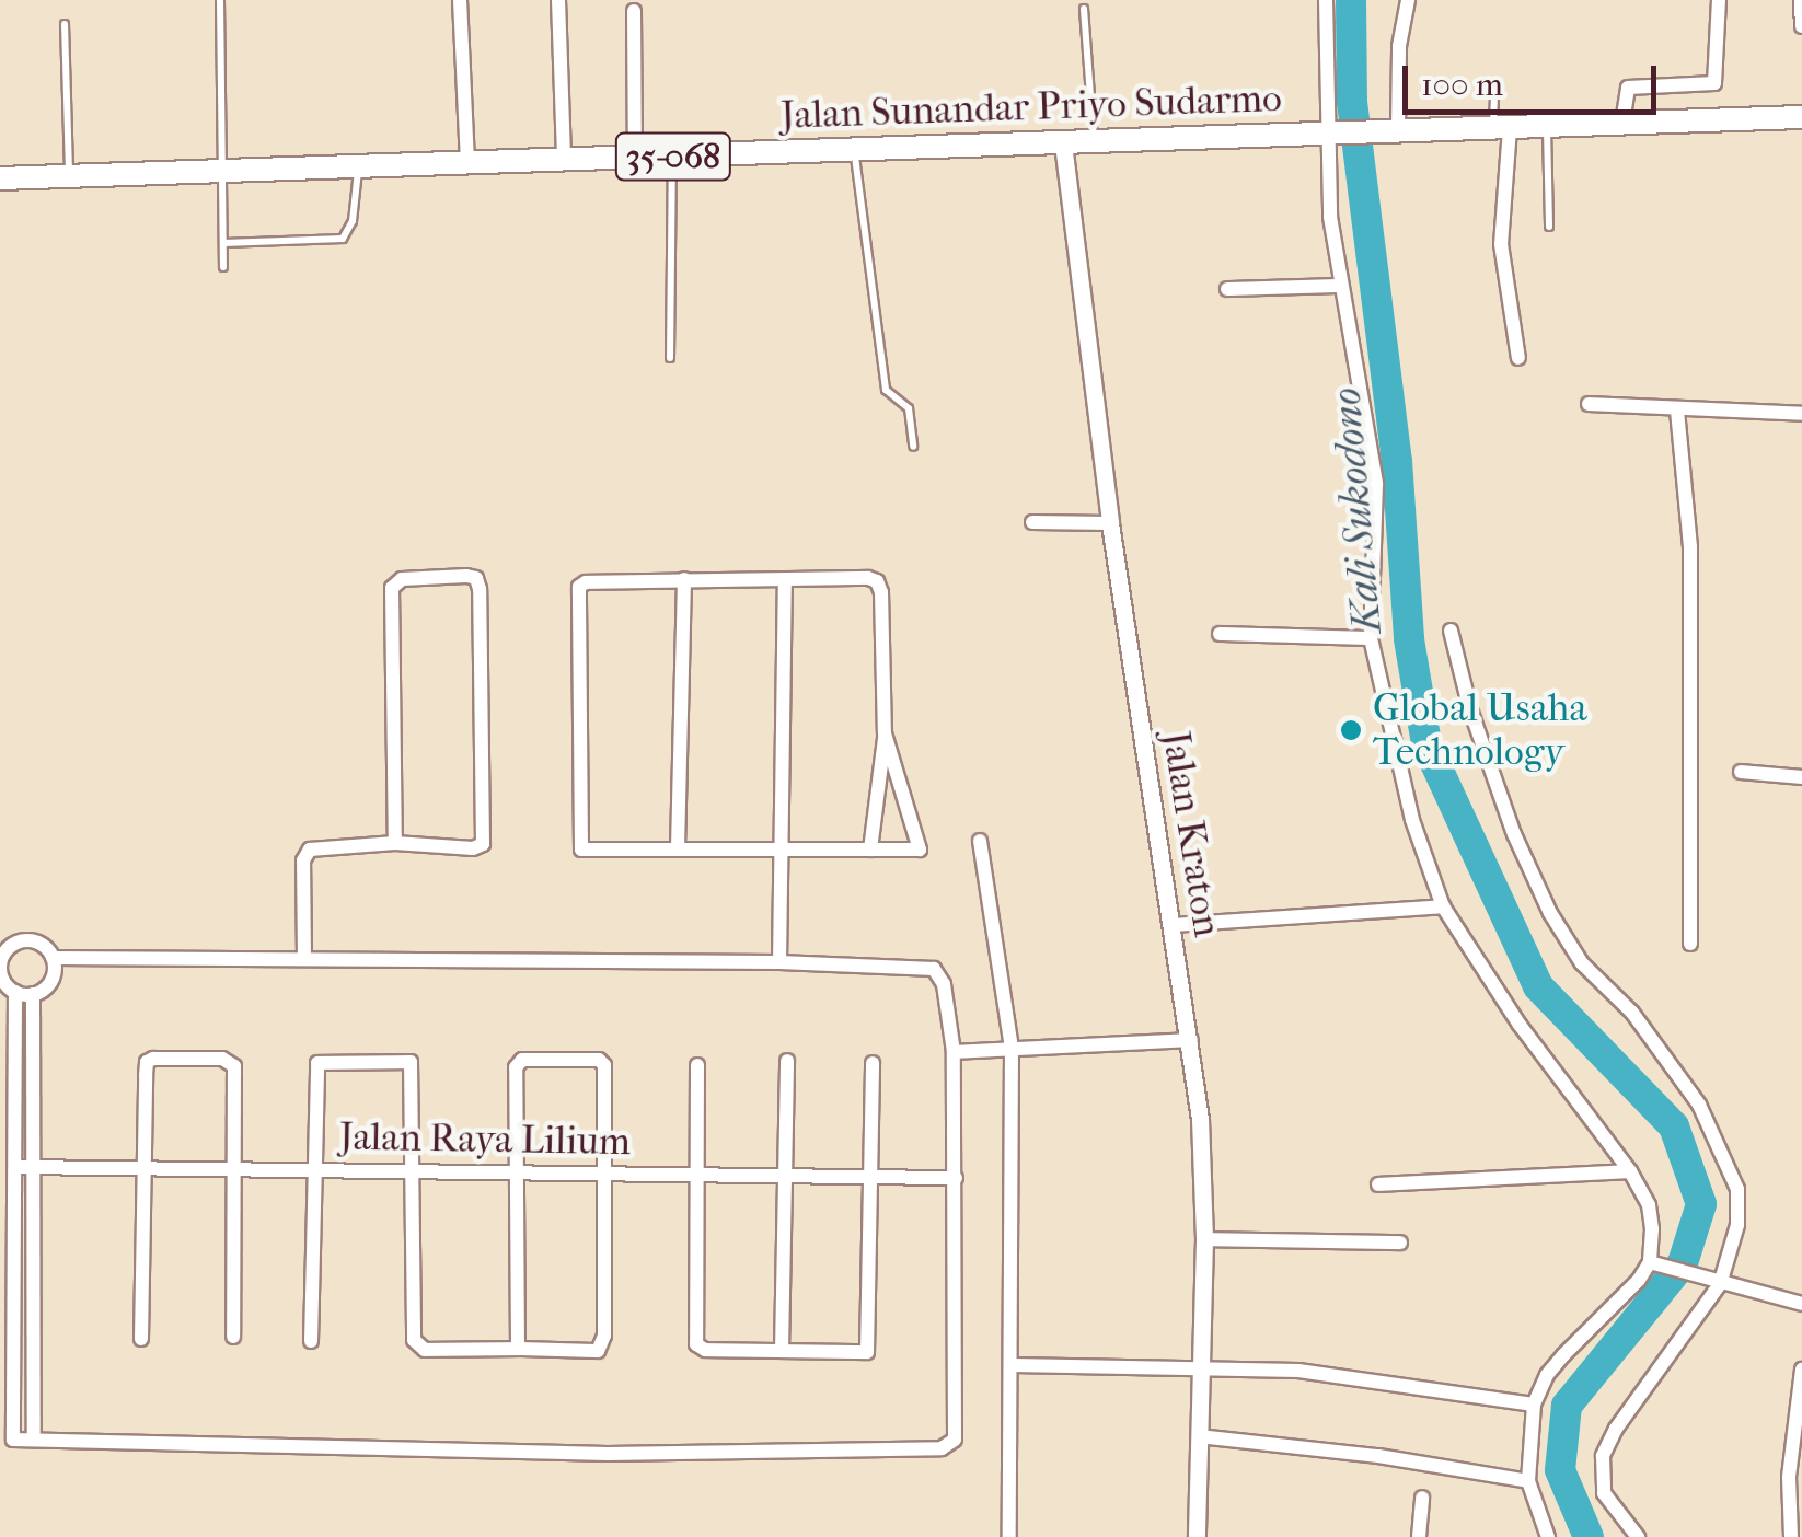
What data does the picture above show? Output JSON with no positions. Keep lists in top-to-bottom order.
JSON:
{
  "streets": {
    "main road": ["Jalan Sunandar Priyo Sudarmo", "35-068"],
    "street": ["Jalan Kraton", "Jalan Raya Lilium"]
  },
  "crossings": [
    ["Jalan Sunandar Priyo Sudarmo", "Jalan Kraton"]
  ],
  "water": ["Kali Sukodono"],
  "places": ["Global Usaha Technology"],
  "scale_bar": "100 m"
}
